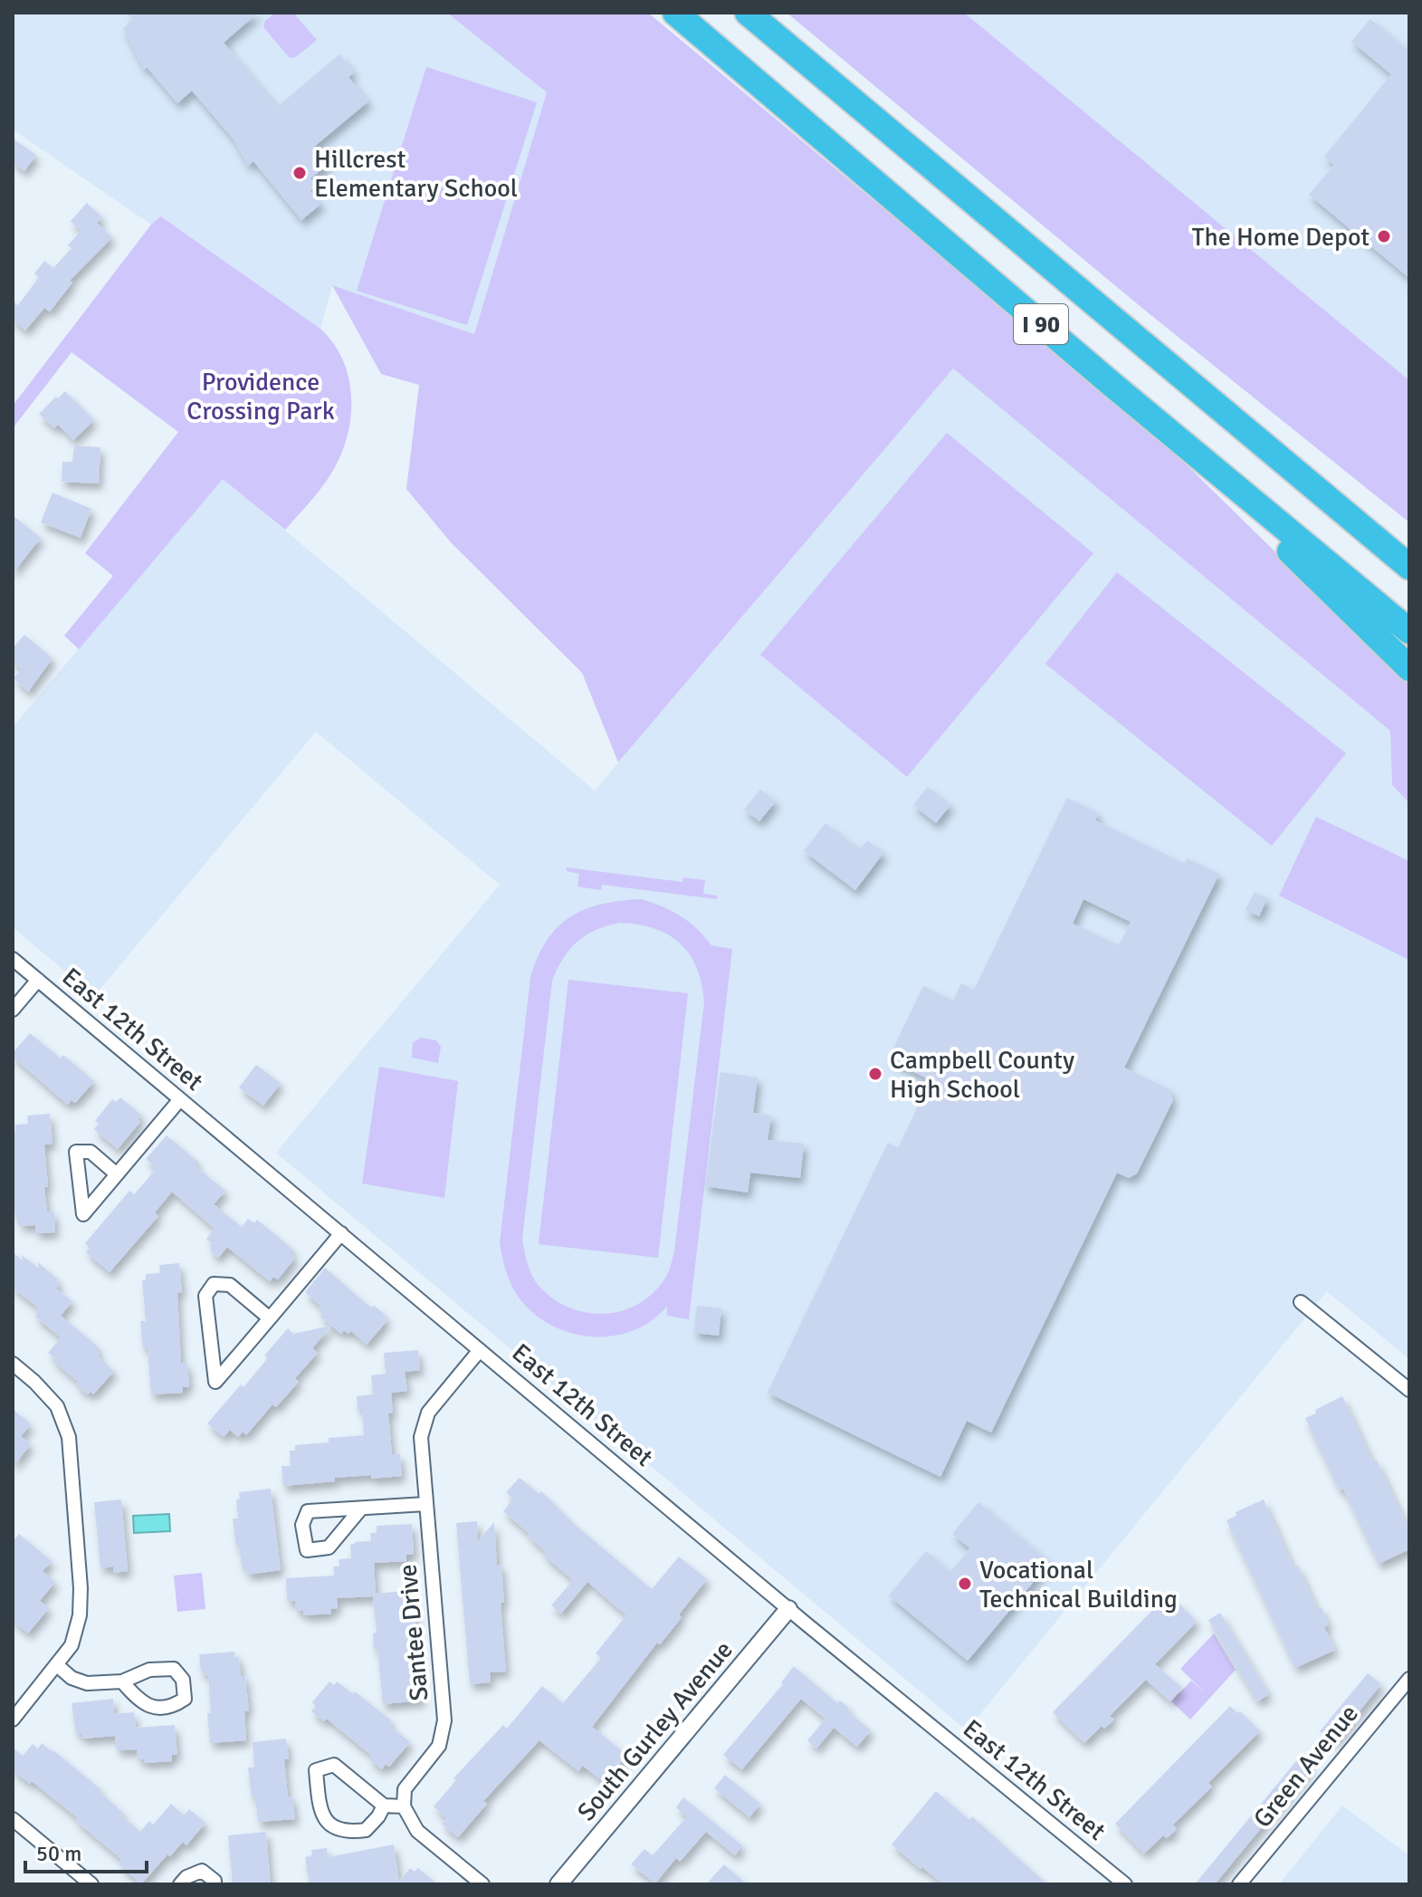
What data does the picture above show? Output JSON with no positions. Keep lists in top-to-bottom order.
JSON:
{
  "streets": {
    "highway": ["I 90"],
    "street": [
      "East 12th Street",
      "Santee Drive",
      "South Gurley Avenue",
      "Green Avenue"
    ]
  },
  "crossings": [
    ["East 12th Street", "Santee Drive"],
    ["East 12th Street", "South Gurley Avenue"]
  ],
  "parks": ["Providence Crossing Park"],
  "places": [
    "Hillcrest Elementary School",
    "The Home Depot",
    "Campbell County High School",
    "Vocational Technical Building"
  ],
  "scale_bar": "50 m"
}
